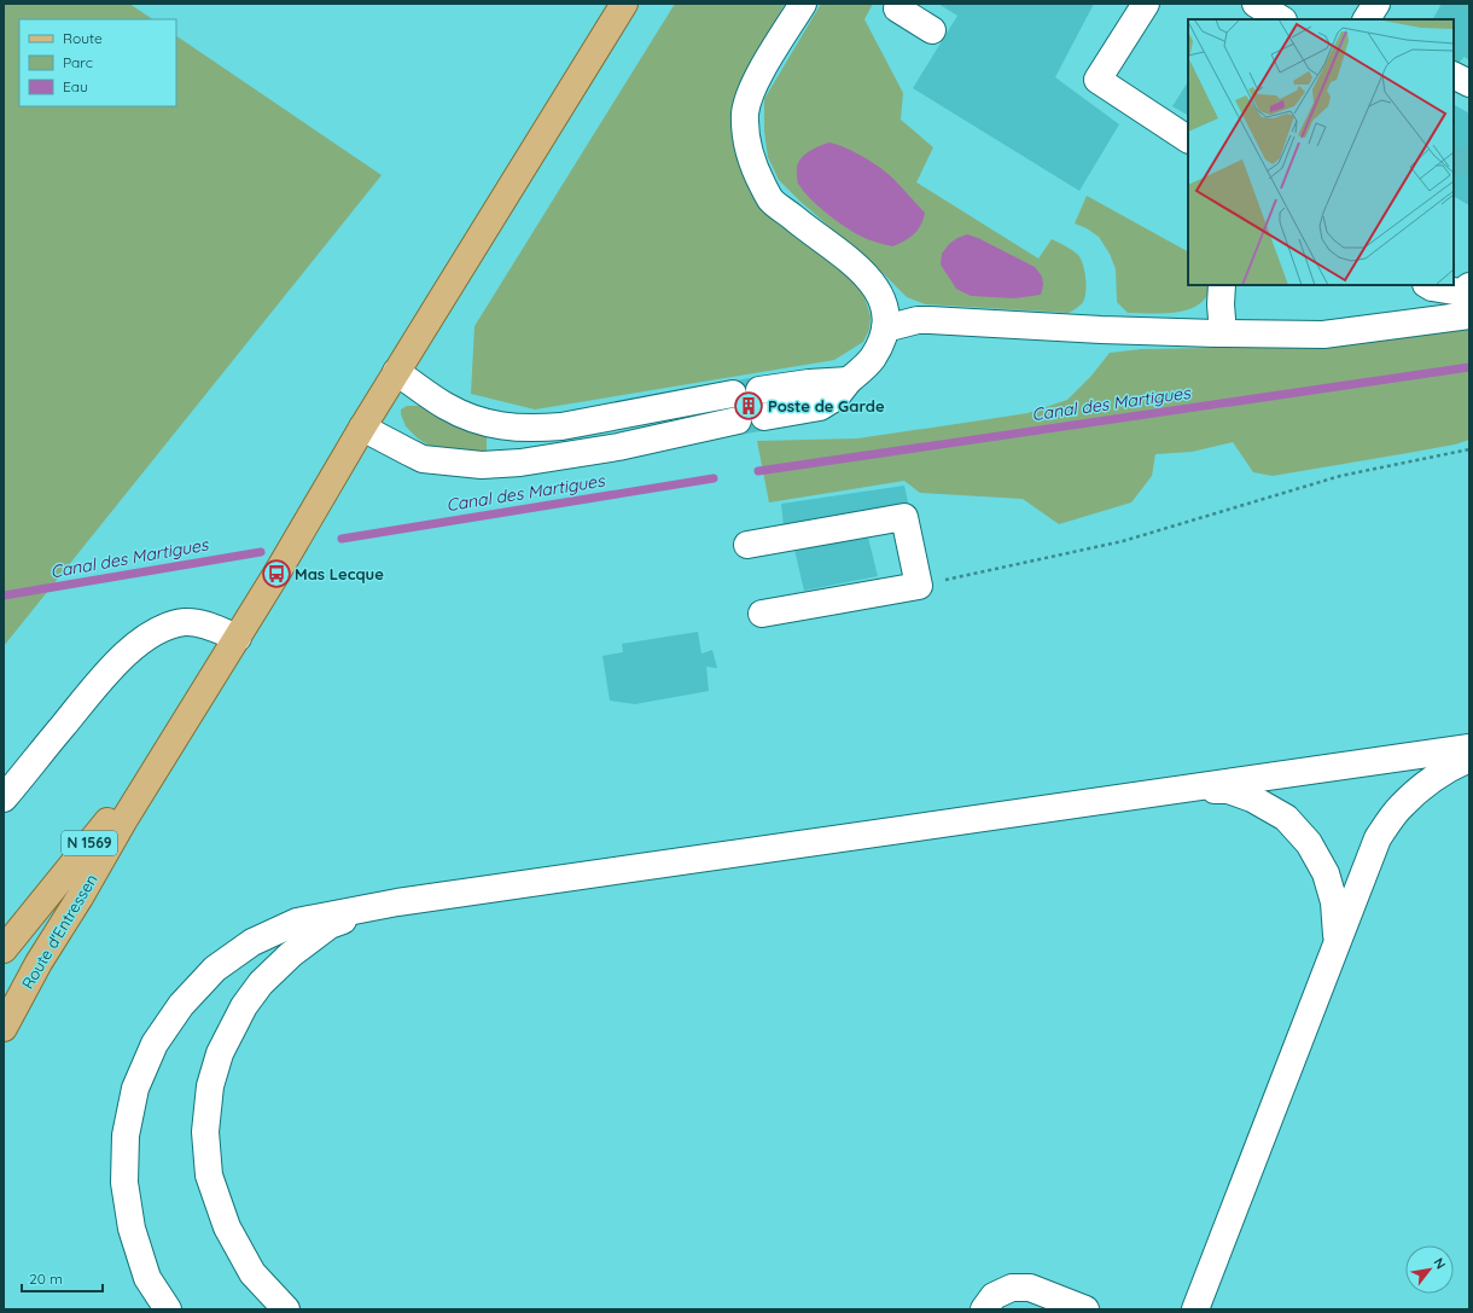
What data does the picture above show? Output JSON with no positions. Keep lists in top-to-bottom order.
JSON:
{
  "streets": {
    "main road": ["N 1569", "Route d'Entressen"]
  },
  "crossings": [
    ["N 1569", "Route d'Entressen"]
  ],
  "water": ["Canal des Martigues"],
  "places": {
    "building": ["Poste de Garde"],
    "bus stop": ["Mas Lecque"]
  },
  "legend": ["Route", "Parc", "Eau"],
  "scale_bar": "20 m",
  "north": "top right"
}
